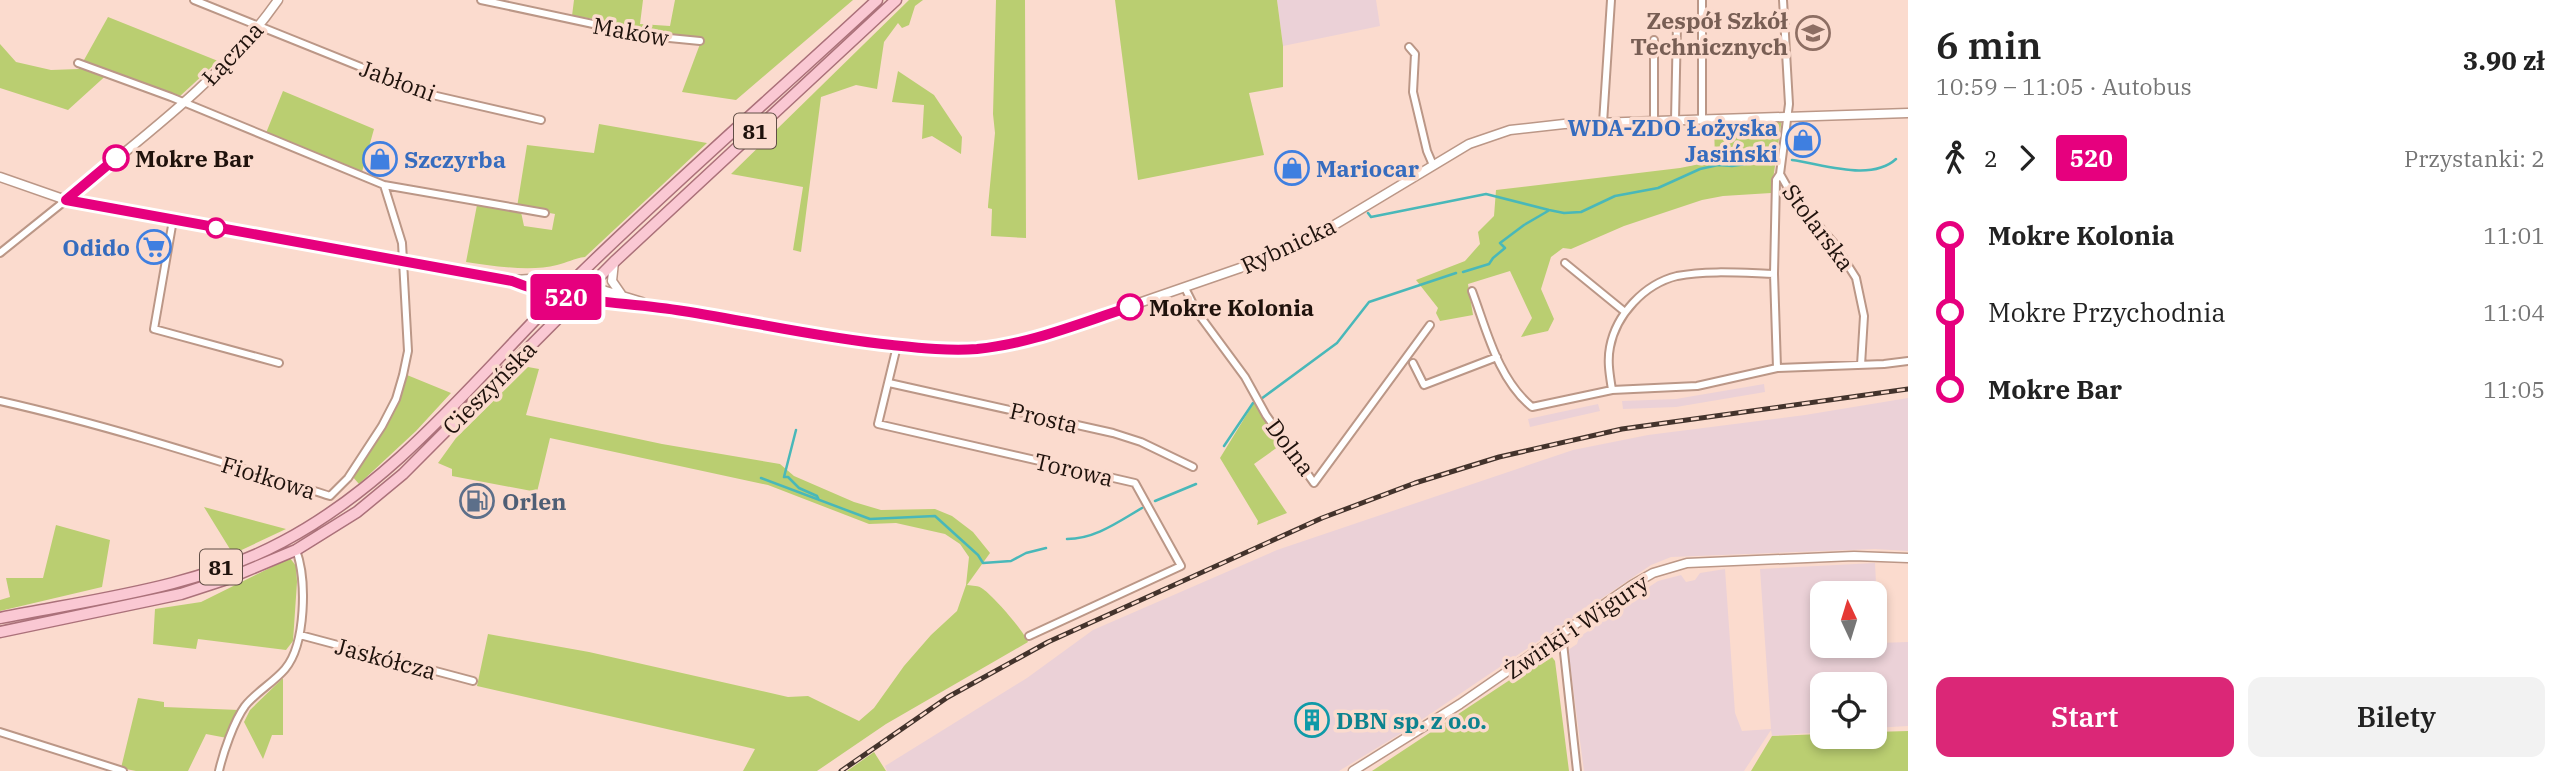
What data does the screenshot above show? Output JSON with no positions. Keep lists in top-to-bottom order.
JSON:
{
  "streets": {
    "main road": ["81", "Cieszyńska"],
    "street": [
      "Maków",
      "Łączna",
      "Jabłoni",
      "Stolarska",
      "Rybnicka",
      "Prosta",
      "Dolna",
      "Torowa",
      "Fiołkowa",
      "Żwirki i Wigury",
      "Jaskółcza"
    ]
  },
  "crossings": [
    ["Łączna", "Jabłoni"],
    ["Stolarska", "Rybnicka"],
    ["Rybnicka", "Cieszyńska"],
    ["Rybnicka", "Dolna"],
    ["Rybnicka", "Torowa"],
    ["Prosta", "Torowa"]
  ],
  "places": {
    "school or university": ["Zespół Szkół Technicznych"],
    "shop": ["WDA-ZDO Łożyska Jasiński", "Szczyrba", "Mariocar"],
    "other": ["Mokre Bar", "Mokre Kolonia"],
    "supermarket": ["Odido"],
    "fuel station": ["Orlen"],
    "building": ["DBN sp. z o.o."]
  },
  "lines": ["bus line 520"],
  "north": "top",
  "page": {
    "on_map": "520",
    "heading": ["6 min", "10:59 – 11:05 · Autobus", "3.90 zł"],
    "legs": ["2", "520", "Przystanki: 2"],
    "list": [
      {
        "name": "Mokre Kolonia",
        "value": "11:01"
      },
      {
        "name": "Mokre Przychodnia",
        "value": "11:04"
      },
      {
        "name": "Mokre Bar",
        "value": "11:05"
      }
    ],
    "buttons": ["Start", "Bilety"]
  }
}
